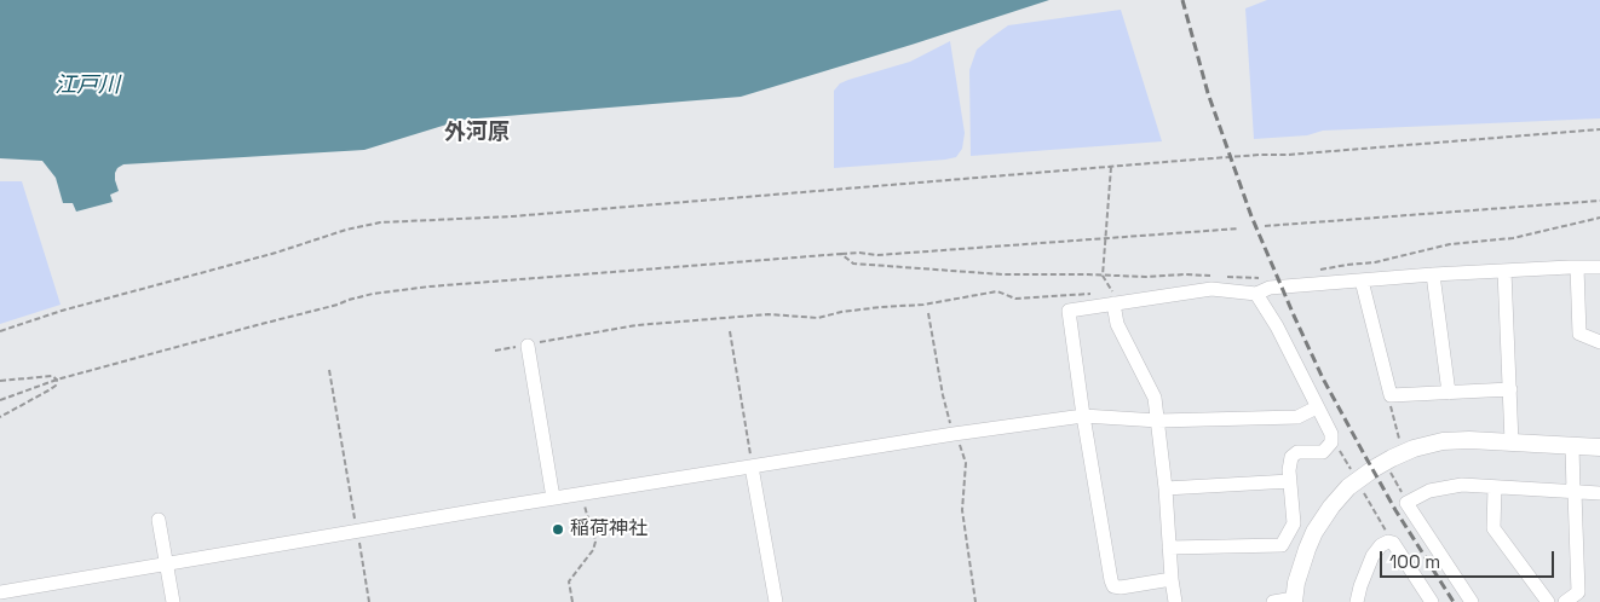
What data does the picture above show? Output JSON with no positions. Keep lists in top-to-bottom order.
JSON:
{
  "districts": ["外河原"],
  "water": ["江戸川"],
  "places": ["稲荷神社"],
  "scale_bar": "100 m"
}
